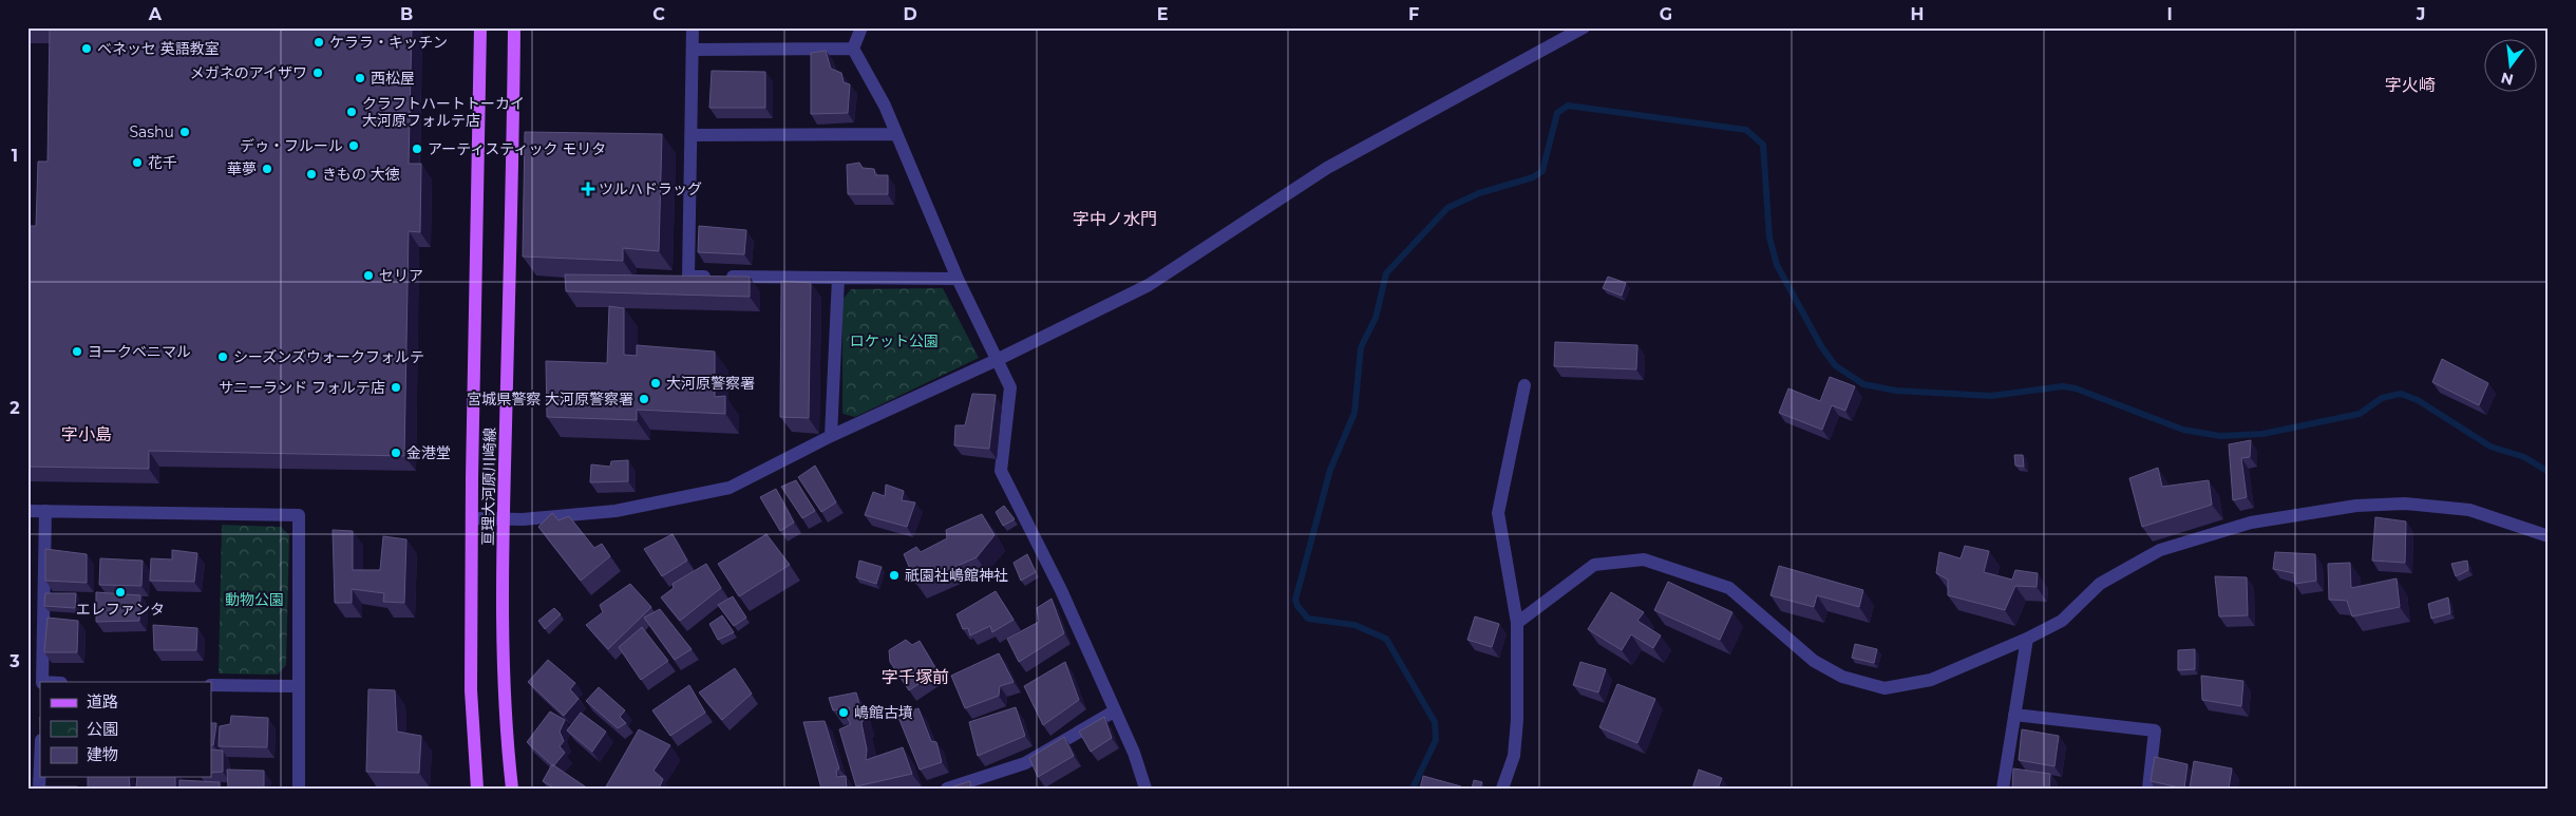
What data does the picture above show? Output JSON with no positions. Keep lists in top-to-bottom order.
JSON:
{
  "streets": {
    "main road": ["亘理大河原川崎線"]
  },
  "districts": [
    "字火崎",
    "字中ノ水門",
    "字小島",
    "字千塚前"
  ],
  "parks": ["ロケット公園", "動物公園"],
  "places": {
    "other": [
      "ケララ・キッチン",
      "ベネッセ 英語教室",
      "メガネのアイザワ",
      "西松屋",
      "クラフトハートトーカイ 大河原フォルテ店",
      "Sashu",
      "デゥ・フルール",
      "アーティスティック モリタ",
      "花千",
      "華夢",
      "きもの 大徳",
      "セリア",
      "ヨークベニマル",
      "シーズンズウォークフォルテ",
      "大河原警察署",
      "サニーランド フォルテ店",
      "宮城県警察 大河原警察署",
      "金港堂",
      "祇園社嶋館神社",
      "エレファンタ",
      "嶋館古墳"
    ],
    "health": ["ツルハドラッグ"]
  },
  "legend": ["道路", "公園", "建物"],
  "north": "bottom",
  "grid": {
    "columns": [
      "A",
      "B",
      "C",
      "D",
      "E",
      "F",
      "G",
      "H",
      "I",
      "J"
    ],
    "rows": ["1", "2", "3"]
  }
}
